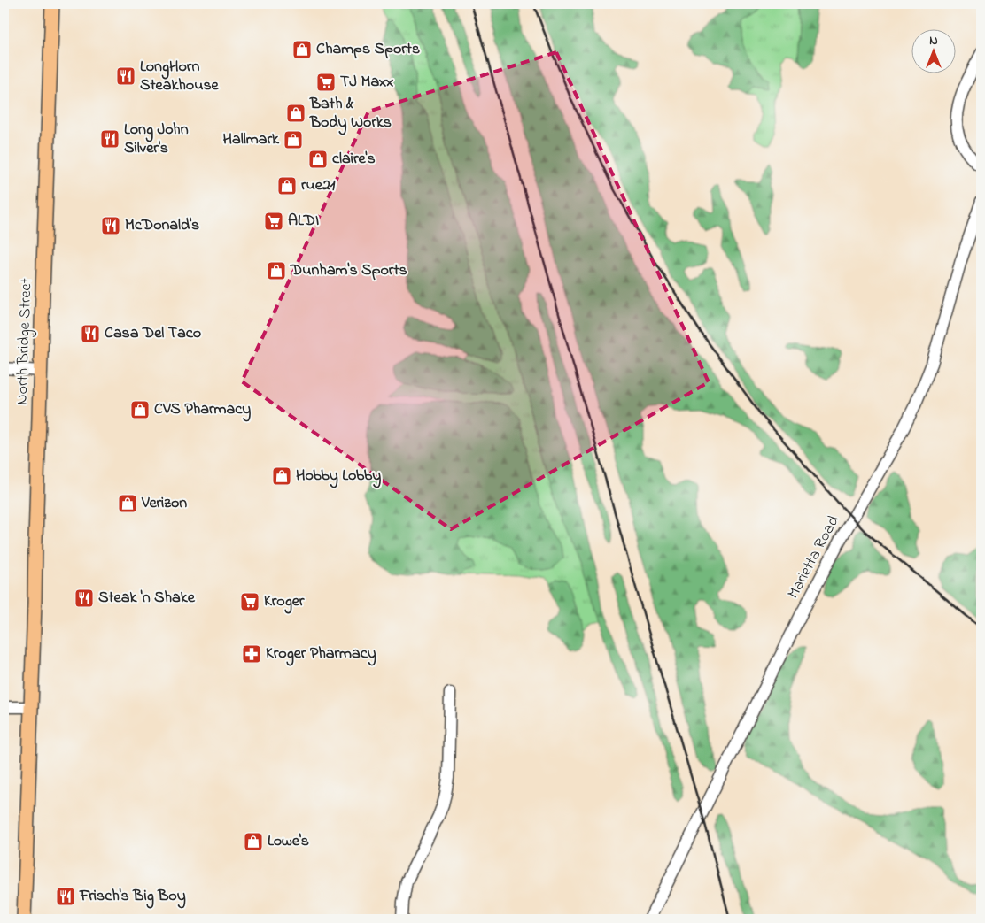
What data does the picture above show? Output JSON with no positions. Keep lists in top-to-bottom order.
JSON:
{
  "streets": {
    "main road": ["North Bridge Street"],
    "street": ["Marietta Road"]
  },
  "places": {
    "shop": [
      "Champs Sports",
      "Bath & Body Works",
      "Hallmark",
      "claire's",
      "rue21",
      "Dunham's Sports",
      "CVS Pharmacy",
      "Hobby Lobby",
      "Verizon",
      "Lowe's"
    ],
    "restaurant": [
      "LongHorn Steakhouse",
      "Long John Silver's",
      "McDonald's",
      "Casa Del Taco",
      "Steak 'n Shake",
      "Frisch's Big Boy"
    ],
    "supermarket": ["TJ Maxx", "ALDI", "Kroger"],
    "pharmacy": ["Kroger Pharmacy"]
  },
  "north": "top"
}
